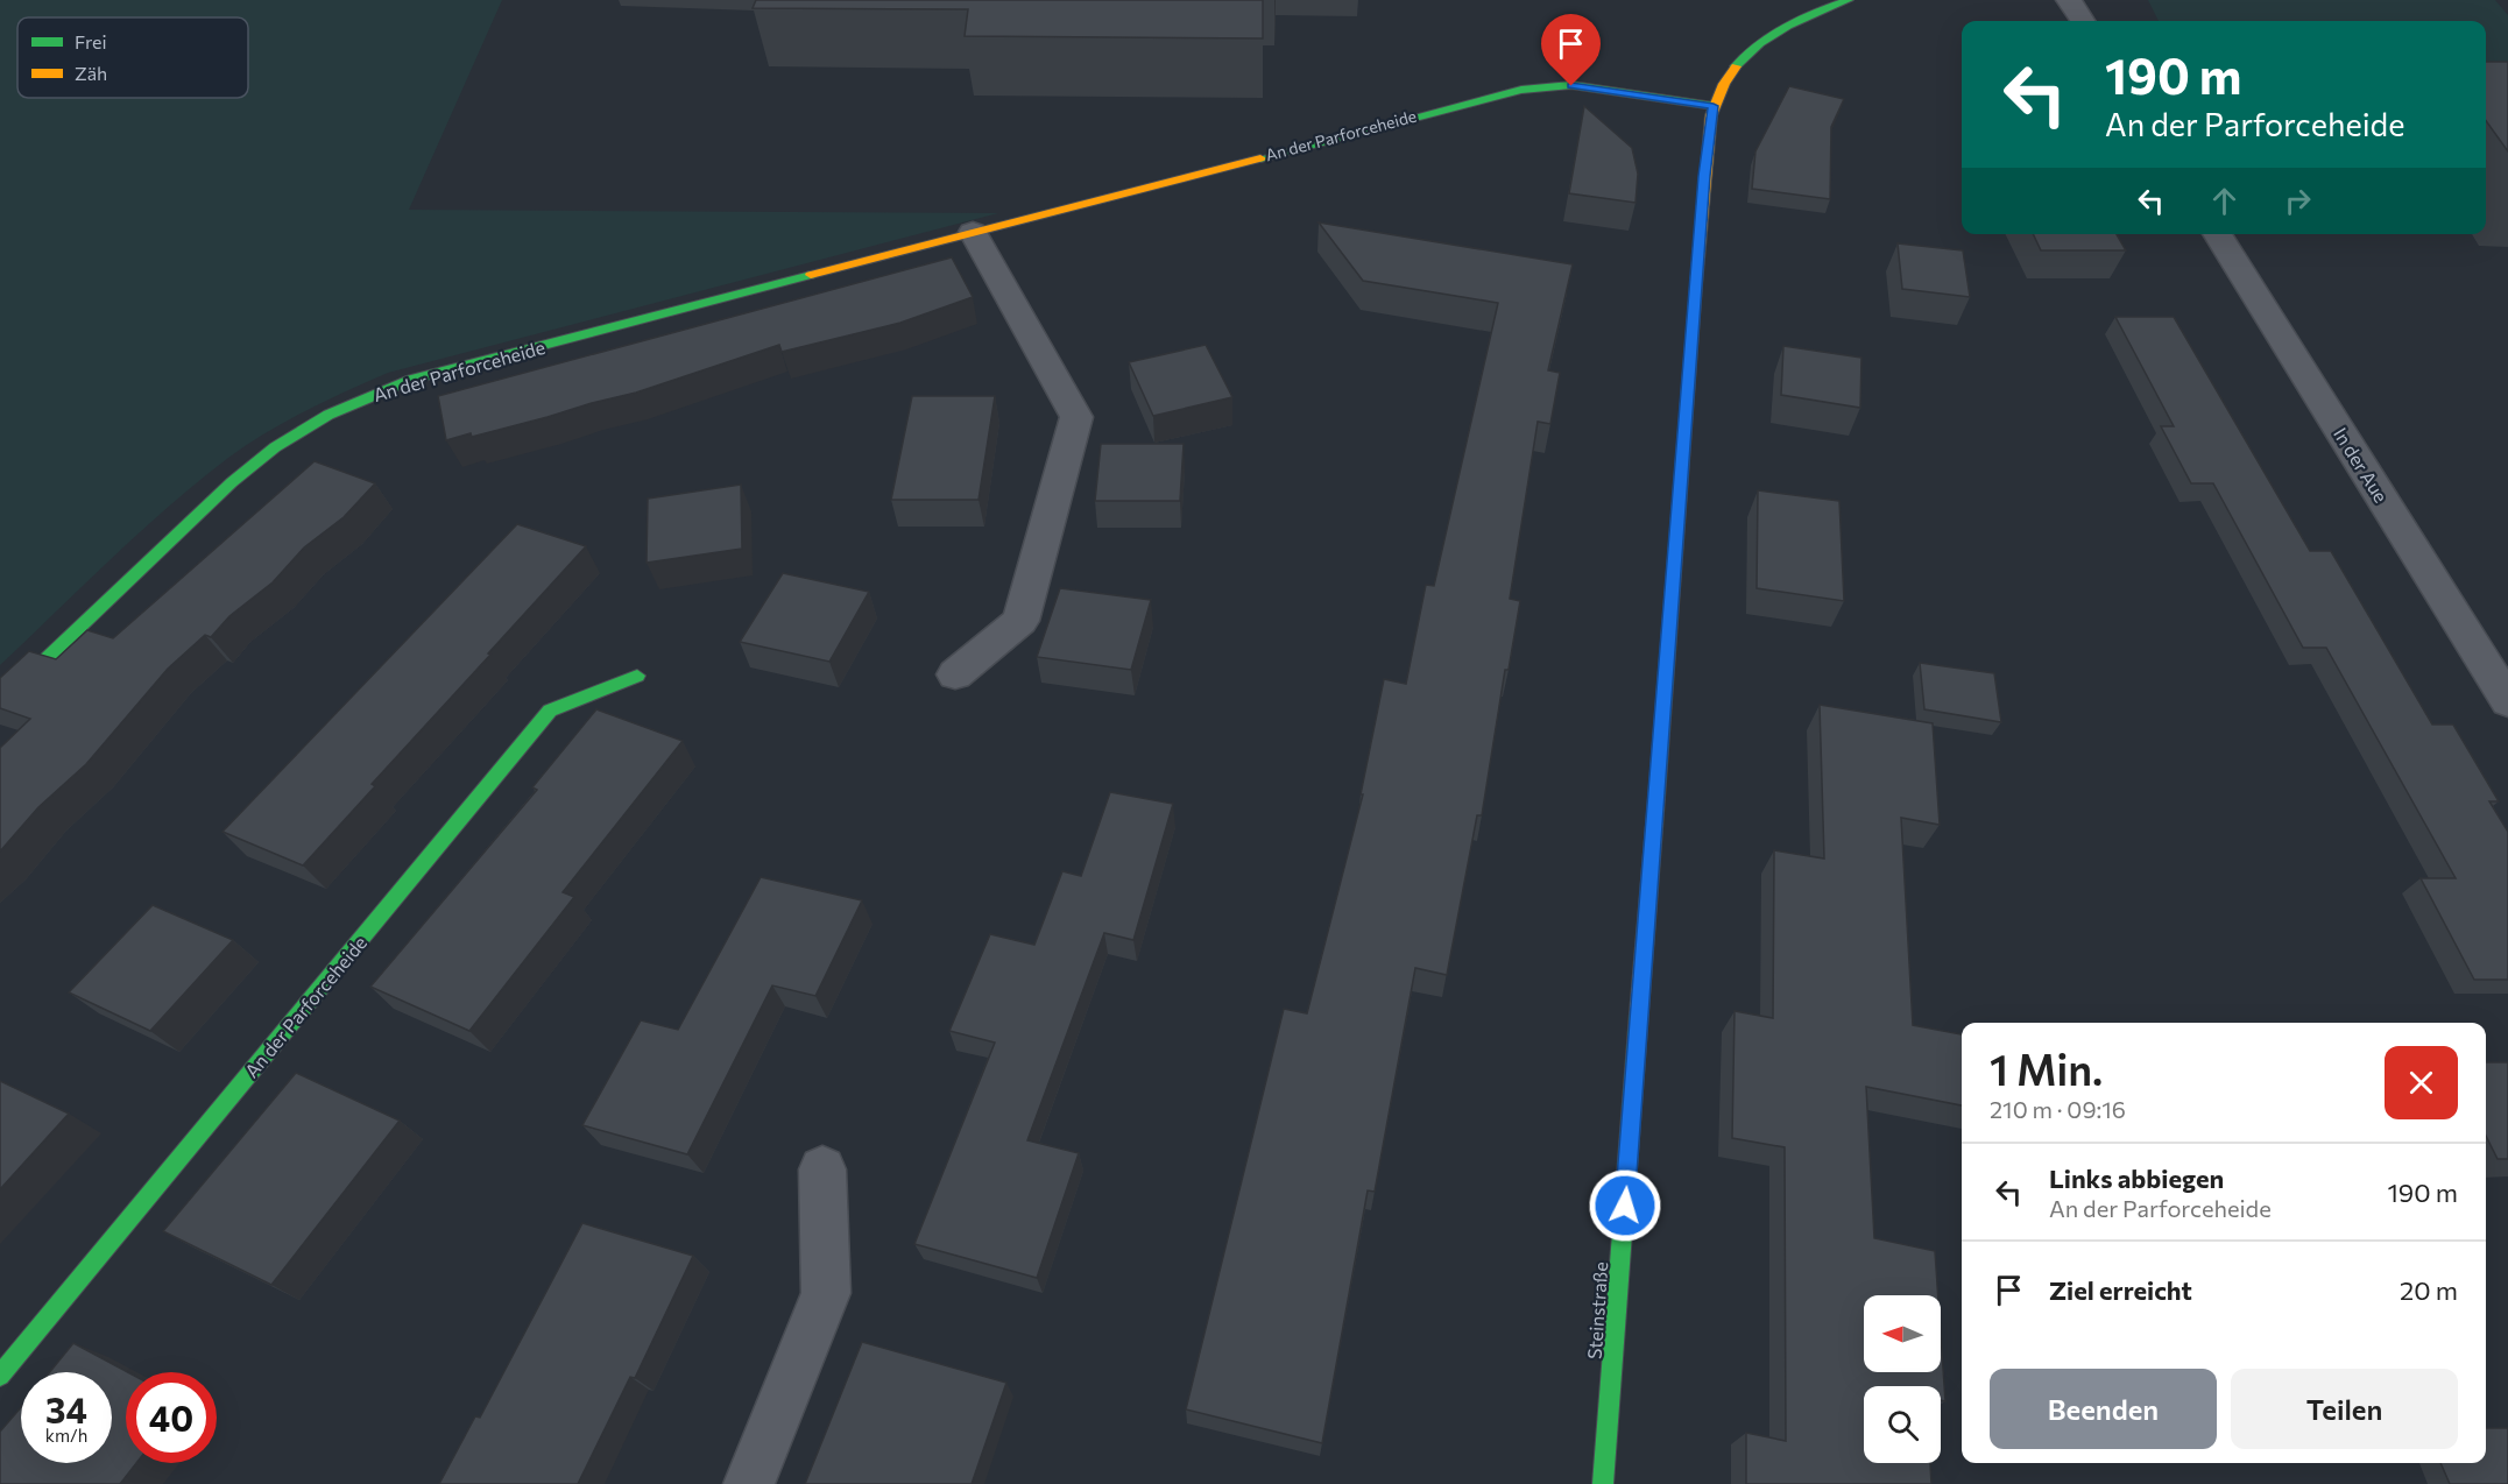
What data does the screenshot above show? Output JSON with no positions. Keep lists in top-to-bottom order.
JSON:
{
  "streets": {
    "street": ["An der Parforceheide", "In der Aue", "Steinstraße"]
  },
  "crossings": [
    ["An der Parforceheide", "Steinstraße"]
  ],
  "legend": ["Frei", "Zäh"],
  "north": "left",
  "page": {
    "turn": ["190 m", "An der Parforceheide"],
    "heading": ["1 Min.", "210 m · 09:16"],
    "list": [
      {
        "name": "Links abbiegen",
        "note": "An der Parforceheide",
        "value": "190 m"
      },
      {
        "name": "Ziel erreicht",
        "value": "20 m"
      }
    ],
    "buttons": ["Beenden", "Teilen"],
    "speed": "34 km/h",
    "limit": "40"
  }
}
